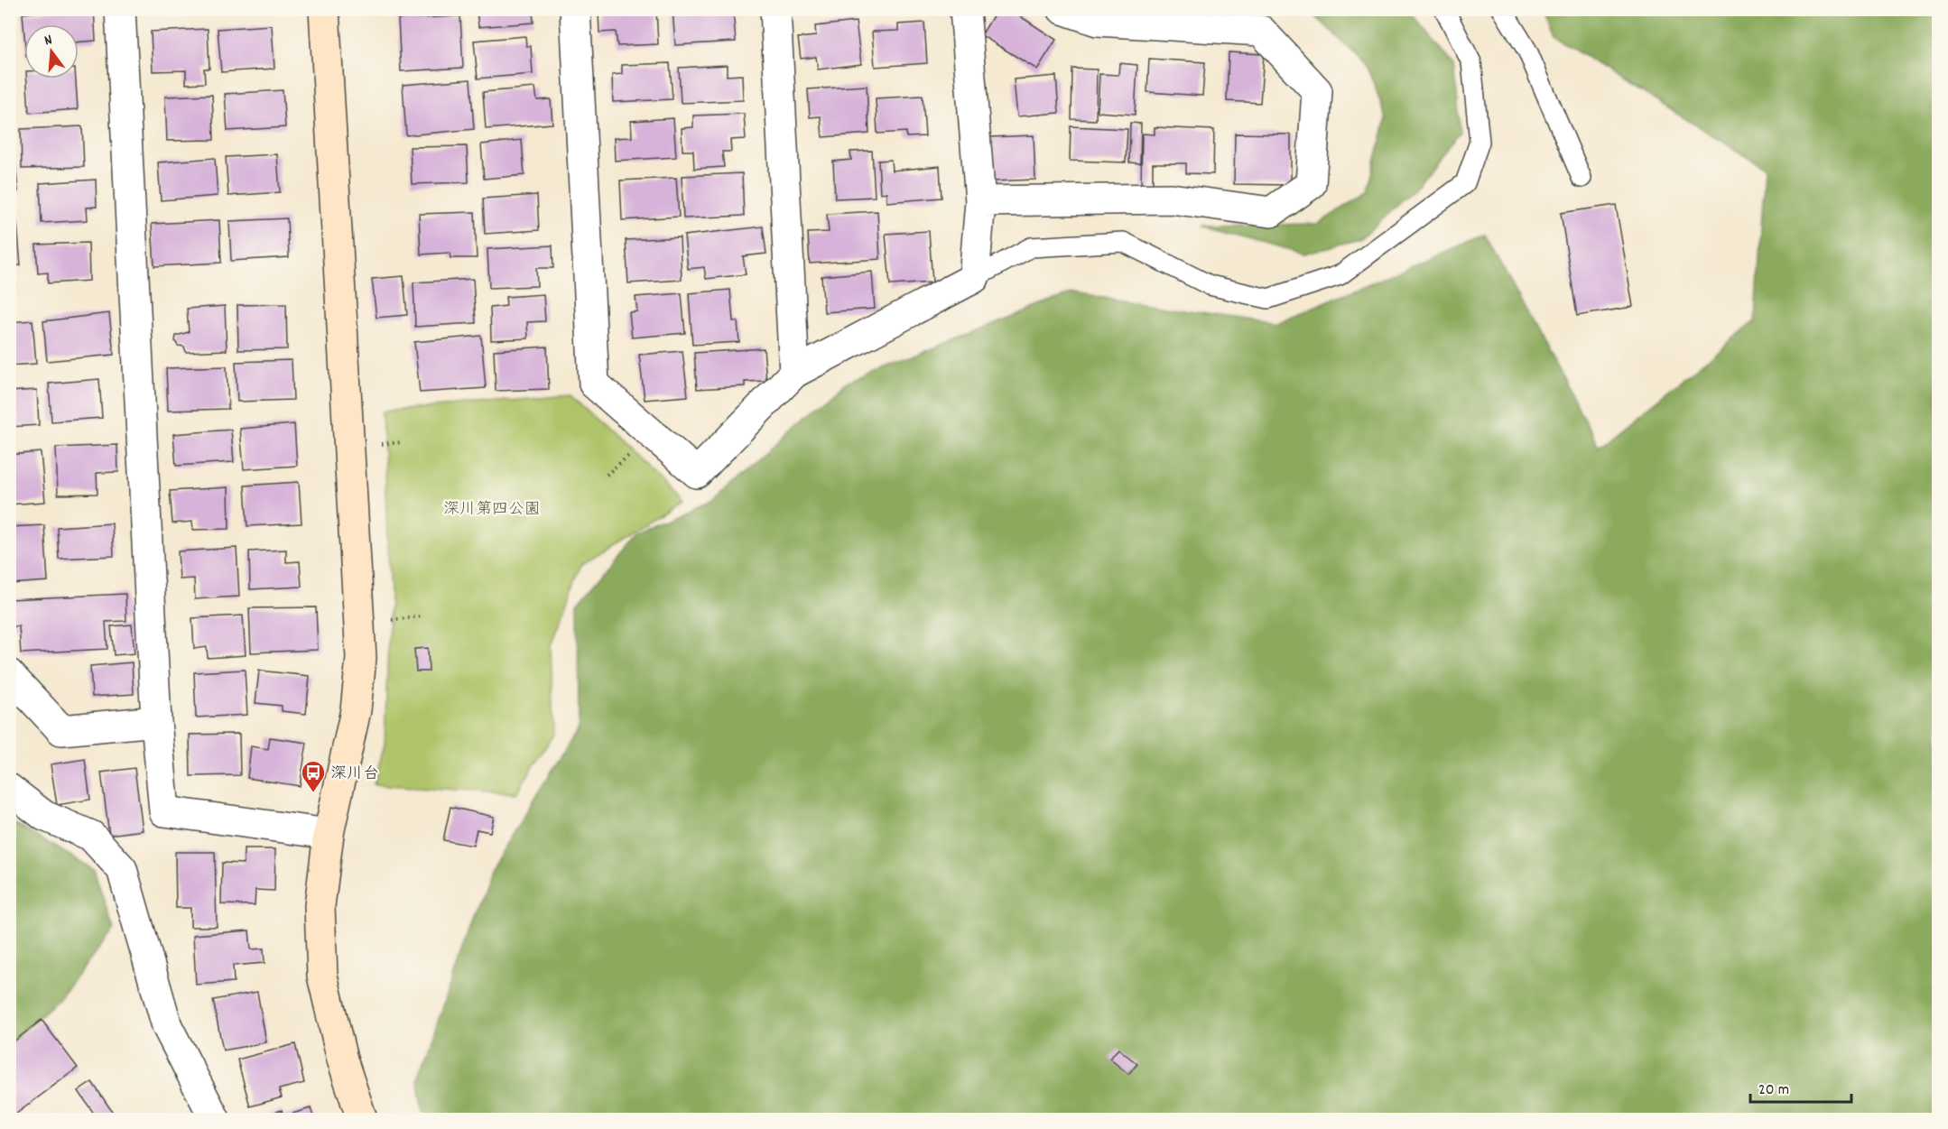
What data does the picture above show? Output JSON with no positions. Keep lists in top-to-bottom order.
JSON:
{
  "parks": ["深川第四公園"],
  "places": {
    "bus stop": ["深川台"]
  },
  "scale_bar": "20 m",
  "north": "top"
}
